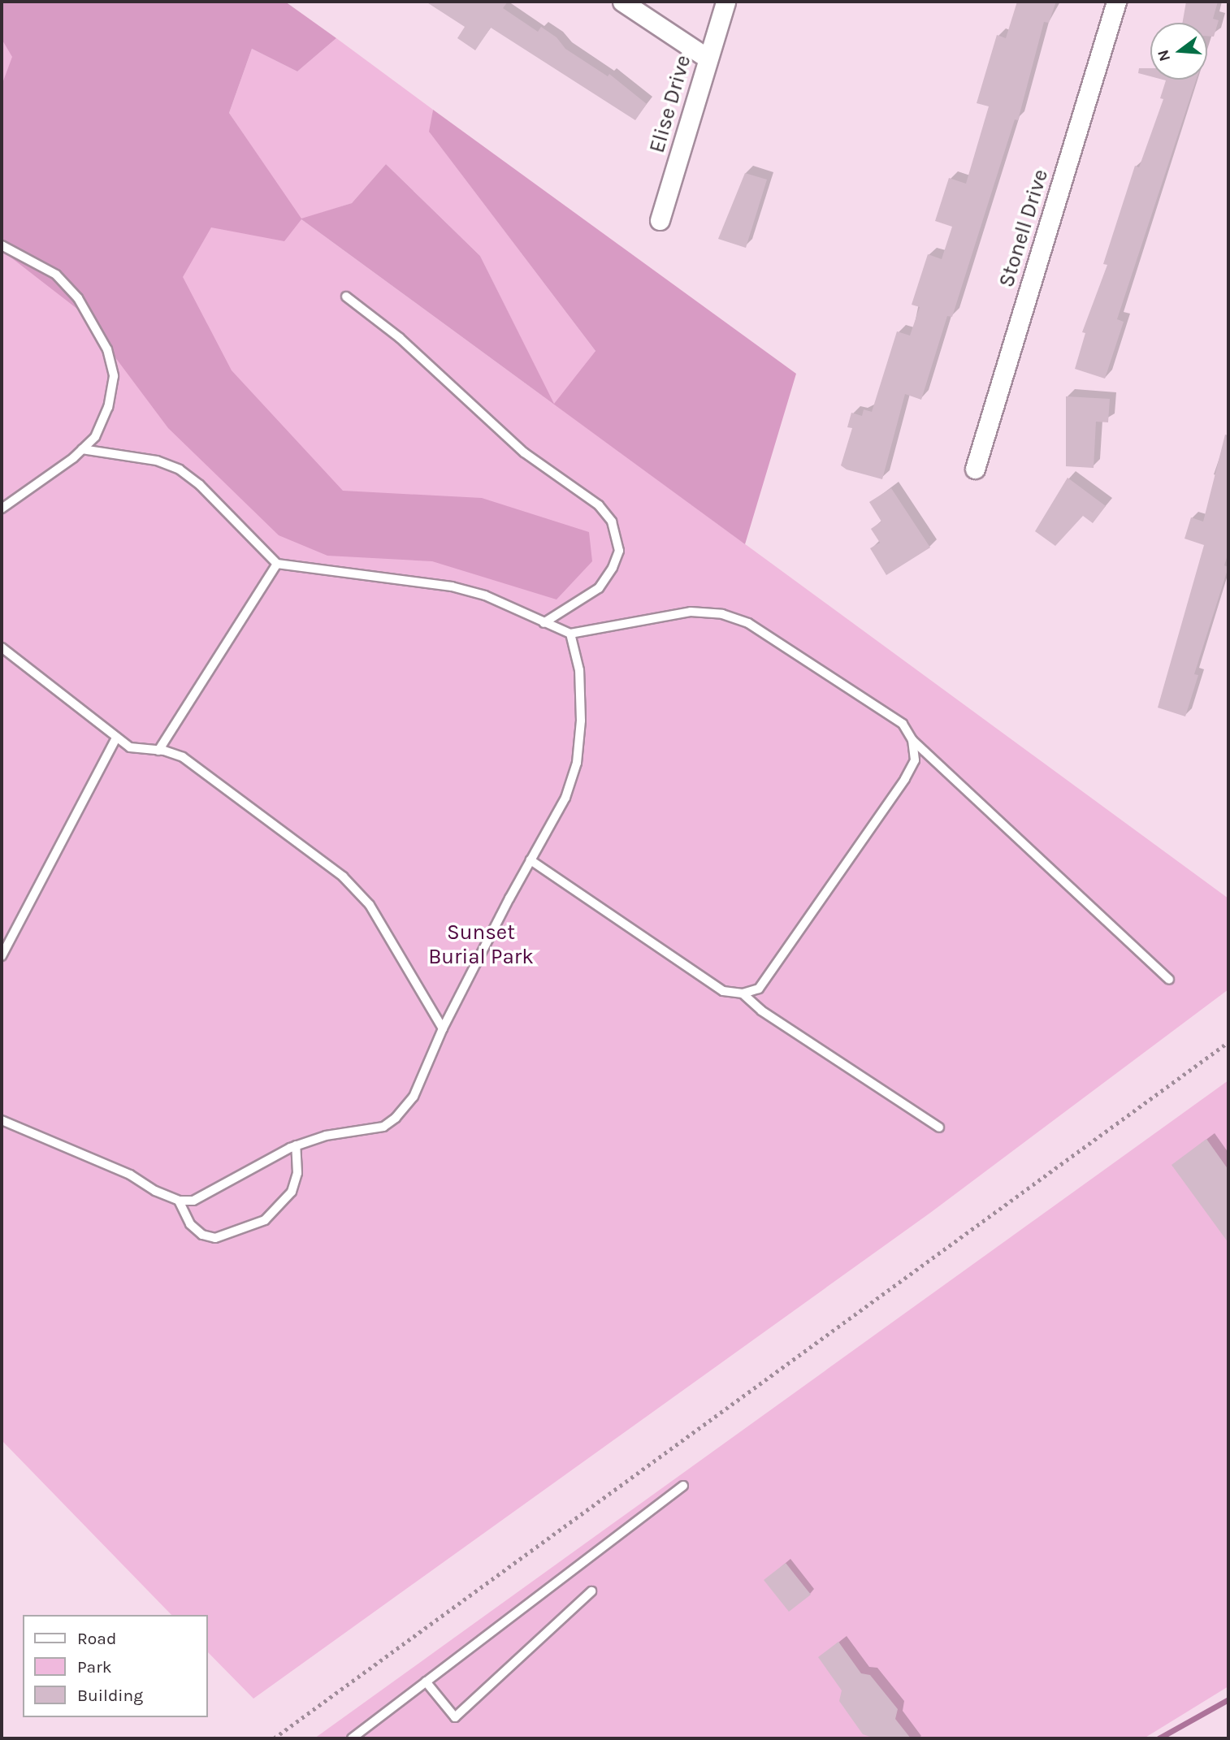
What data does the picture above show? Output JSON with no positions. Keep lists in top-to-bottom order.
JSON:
{
  "streets": {
    "street": ["Elise Drive", "Stonell Drive"]
  },
  "parks": ["Sunset Burial Park"],
  "legend": ["Road", "Park", "Building"],
  "north": "left"
}
